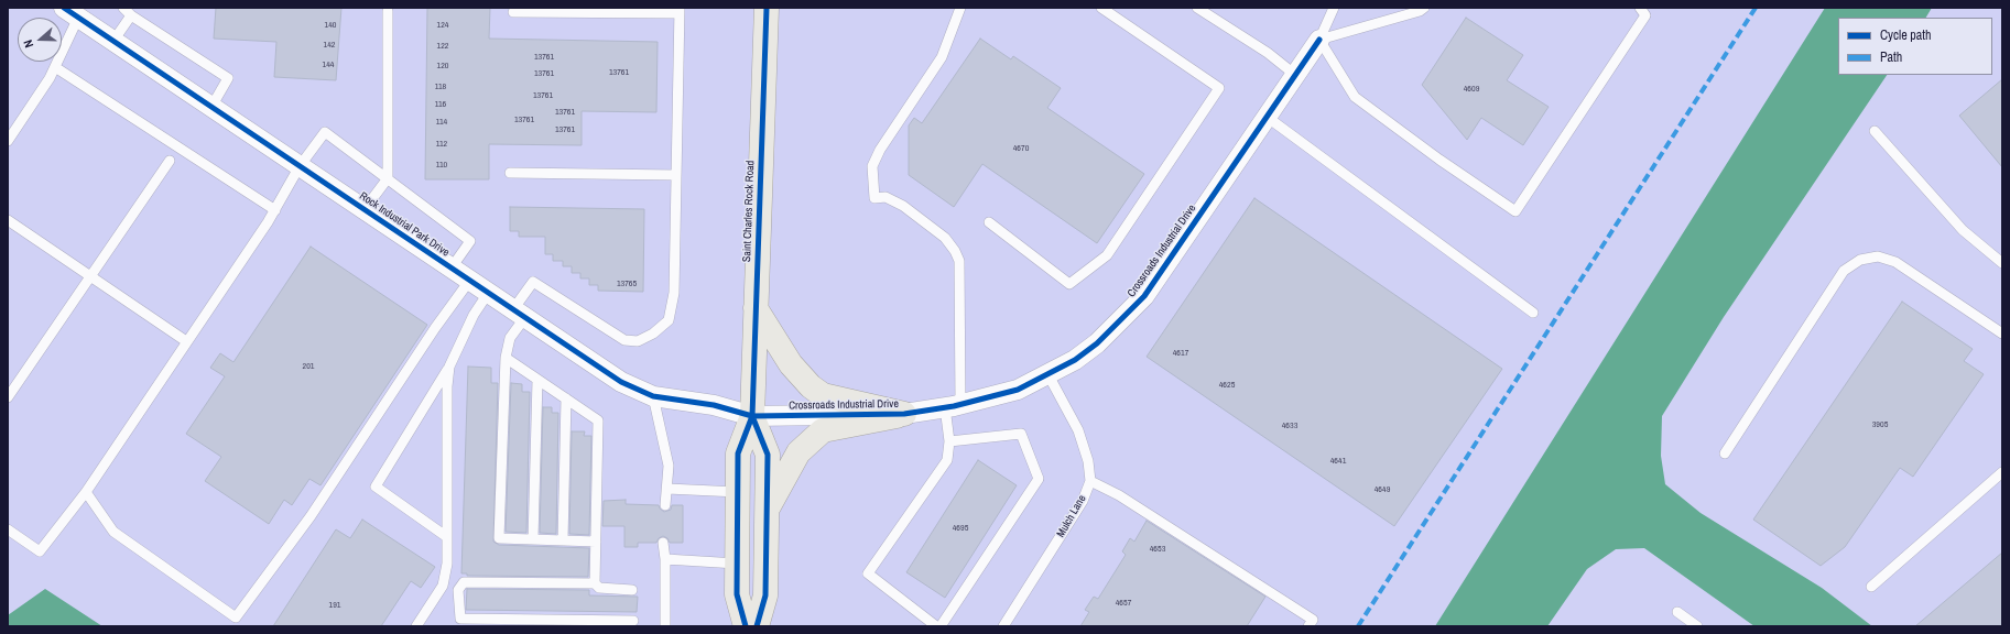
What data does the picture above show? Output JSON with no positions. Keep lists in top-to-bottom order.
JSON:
{
  "streets": {
    "main road": ["Saint Charles Rock Road"],
    "street": ["Rock Industrial Park Drive", "Crossroads Industrial Drive"],
    "lane": ["Mulch Lane"]
  },
  "crossings": [
    ["Saint Charles Rock Road", "Rock Industrial Park Drive"],
    ["Saint Charles Rock Road", "Crossroads Industrial Drive"],
    ["Rock Industrial Park Drive", "Crossroads Industrial Drive"]
  ],
  "house_numbers": [
    "140",
    "124",
    "142",
    "122",
    "13761",
    "144",
    "120",
    "13761",
    "13761",
    "118",
    "4609",
    "13761",
    "116",
    "13761",
    "13761",
    "114",
    "13761",
    "112",
    "4670",
    "110",
    "13765",
    "4617",
    "201",
    "4625",
    "3905",
    "4633",
    "4641",
    "4649",
    "4695",
    "4653",
    "4657",
    "191"
  ],
  "legend": ["Cycle path", "Path"],
  "north": "left"
}
